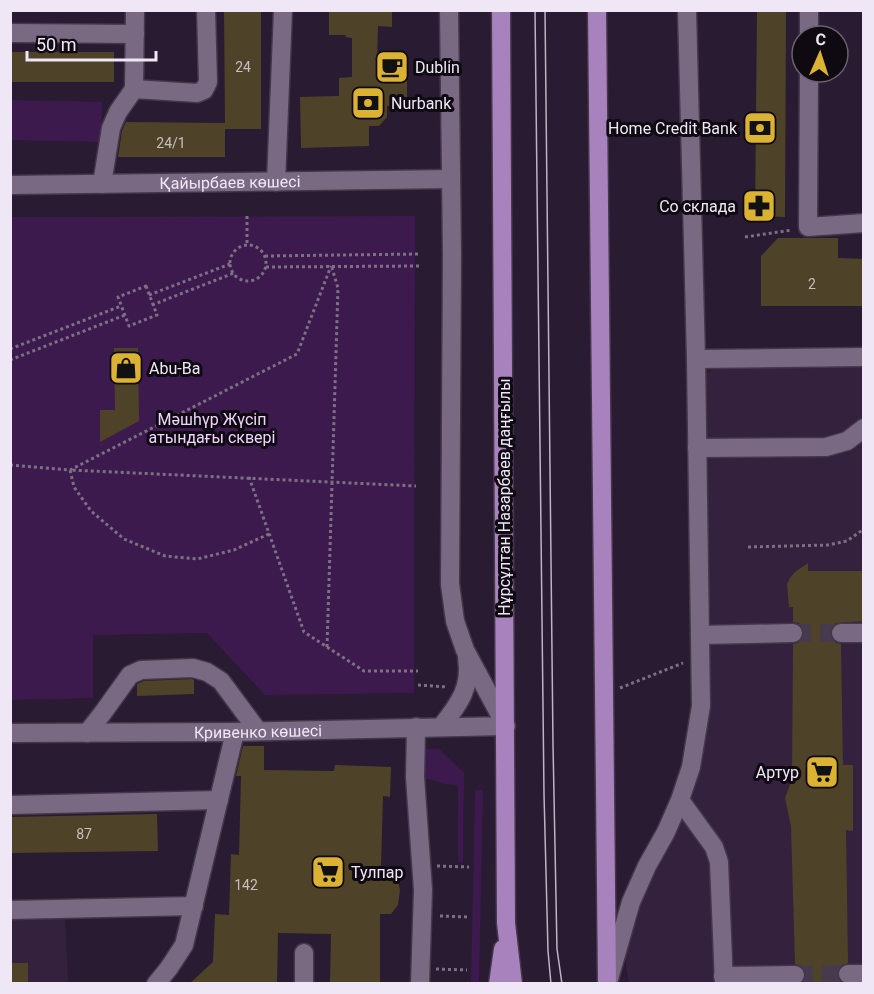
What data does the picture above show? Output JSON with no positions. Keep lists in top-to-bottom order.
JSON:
{
  "streets": {
    "main road": ["Нұрсұлтан Назарбаев даңғылы"],
    "street": ["Қайырбаев көшесі", "Кривенко көшесі"]
  },
  "crossings": [
    ["Нұрсұлтан Назарбаев даңғылы", "Кривенко көшесі"]
  ],
  "parks": ["Мәшһүр Жүсіп атындағы сквері"],
  "places": {
    "cafe": ["Dublin"],
    "bank": ["Nurbank", "Home Credit Bank"],
    "pharmacy": ["Со склада"],
    "shop": ["Abu-Ba"],
    "supermarket": ["Артур", "Тулпар"]
  },
  "house_numbers": [
    "24",
    "24/1",
    "2",
    "87",
    "142"
  ],
  "scale_bar": "50 m",
  "north": "top"
}
